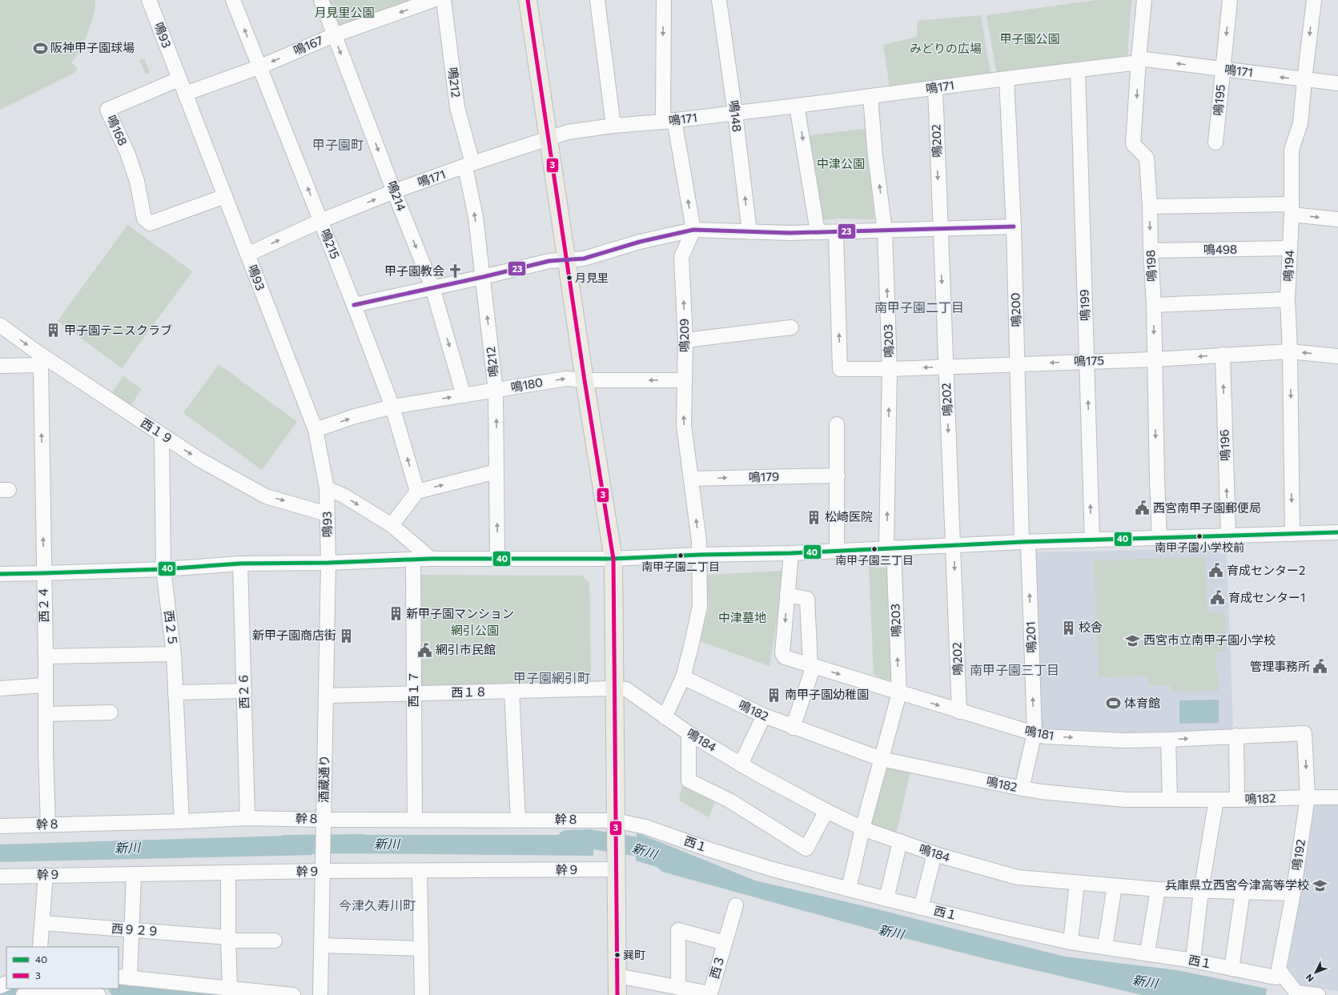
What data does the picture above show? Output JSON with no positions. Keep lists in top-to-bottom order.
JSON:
{
  "streets": {
    "street": [
      "鳴93",
      "鳴167",
      "鳴171",
      "鳴212",
      "鳴195",
      "鳴148",
      "鳴168",
      "鳴202",
      "鳴214",
      "鳴215",
      "鳴498",
      "鳴198",
      "鳴194",
      "鳴199",
      "鳴200",
      "鳴209",
      "鳴203",
      "鳴175",
      "鳴180",
      "西１９",
      "鳴196",
      "鳴179",
      "西２４",
      "西２５",
      "鳴201",
      "西１７",
      "西２６",
      "西１８",
      "鳴182",
      "鳴181",
      "鳴184",
      "酒蔵通り",
      "幹８",
      "西１",
      "鳴192",
      "幹９",
      "西９２９",
      "西３"
    ]
  },
  "crossings": [
    ["鳴93", "鳴167"],
    ["鳴93", "鳴171"],
    ["鳴93", "鳴168"],
    ["鳴93", "鳴180"],
    ["鳴93", "西１９"],
    ["鳴93", "酒蔵通り"],
    ["鳴167", "鳴214"],
    ["鳴167", "鳴215"],
    ["鳴171", "鳴212"],
    ["鳴171", "鳴195"],
    ["鳴171", "鳴148"],
    ["鳴171", "鳴202"],
    ["鳴171", "鳴214"],
    ["鳴171", "鳴215"],
    ["鳴171", "鳴198"],
    ["鳴171", "鳴194"],
    ["鳴171", "鳴199"],
    ["鳴171", "鳴200"],
    ["鳴171", "鳴203"],
    ["鳴212", "鳴180"],
    ["鳴202", "鳴175"],
    ["鳴202", "鳴181"],
    ["鳴214", "鳴180"],
    ["鳴215", "鳴180"],
    ["鳴498", "鳴198"],
    ["鳴498", "鳴194"],
    ["鳴198", "鳴175"],
    ["鳴194", "鳴175"],
    ["鳴199", "鳴175"],
    ["鳴200", "鳴175"],
    ["鳴200", "鳴201"],
    ["鳴209", "鳴180"],
    ["鳴209", "鳴179"],
    ["鳴209", "鳴182"],
    ["鳴209", "鳴184"],
    ["鳴203", "鳴175"],
    ["鳴203", "鳴182"],
    ["鳴203", "鳴181"],
    ["鳴203", "鳴184"],
    ["鳴203", "西１"],
    ["鳴175", "鳴196"],
    ["西１９", "西２４"],
    ["西１９", "西２５"],
    ["西２４", "幹８"],
    ["西２５", "幹８"],
    ["鳴201", "鳴182"],
    ["鳴201", "鳴181"],
    ["西１７", "西１８"],
    ["西１７", "幹８"],
    ["西２６", "幹８"],
    ["西１８", "鳴184"],
    ["西１８", "酒蔵通り"],
    ["鳴182", "鳴192"],
    ["鳴181", "鳴192"],
    ["鳴184", "鳴192"],
    ["酒蔵通り", "幹８"],
    ["酒蔵通り", "幹９"],
    ["幹８", "西１"],
    ["西１", "鳴192"]
  ],
  "one_way": [
    "鳴167",
    "鳴212",
    "鳴195",
    "鳴202",
    "鳴214",
    "鳴215",
    "鳴198",
    "鳴194",
    "鳴199",
    "鳴209",
    "西１９",
    "鳴196",
    "西２４",
    "鳴201",
    "鳴181"
  ],
  "districts": [
    "甲子園町",
    "南甲子園二丁目",
    "南甲子園三丁目",
    "甲子園網引町",
    "今津久寿川町"
  ],
  "water": ["新川"],
  "parks": [
    "月見里公園",
    "甲子園公園",
    "みどりの広場",
    "中津公園",
    "中津墓地",
    "網引公園"
  ],
  "places": {
    "sports": ["阪神甲子園球場", "体育館"],
    "church": ["甲子園教会"],
    "other": [
      "月見里",
      "南甲子園小学校前",
      "南甲子園三丁目",
      "南甲子園二丁目",
      "巽町"
    ],
    "building": [
      "甲子園テニスクラブ",
      "松崎医院",
      "新甲子園マンション",
      "校舎",
      "新甲子園商店街",
      "南甲子園幼稚園"
    ],
    "public building": [
      "西宮南甲子園郵便局",
      "育成センター2",
      "育成センター1",
      "網引市民館",
      "管理事務所"
    ],
    "school or university": ["西宮市立南甲子園小学校", "兵庫県立西宮今津高等学校"]
  },
  "lines": ["transit line 3", "transit line 23", "transit line 40"],
  "legend": ["40", "3"],
  "north": "bottom left"
}
